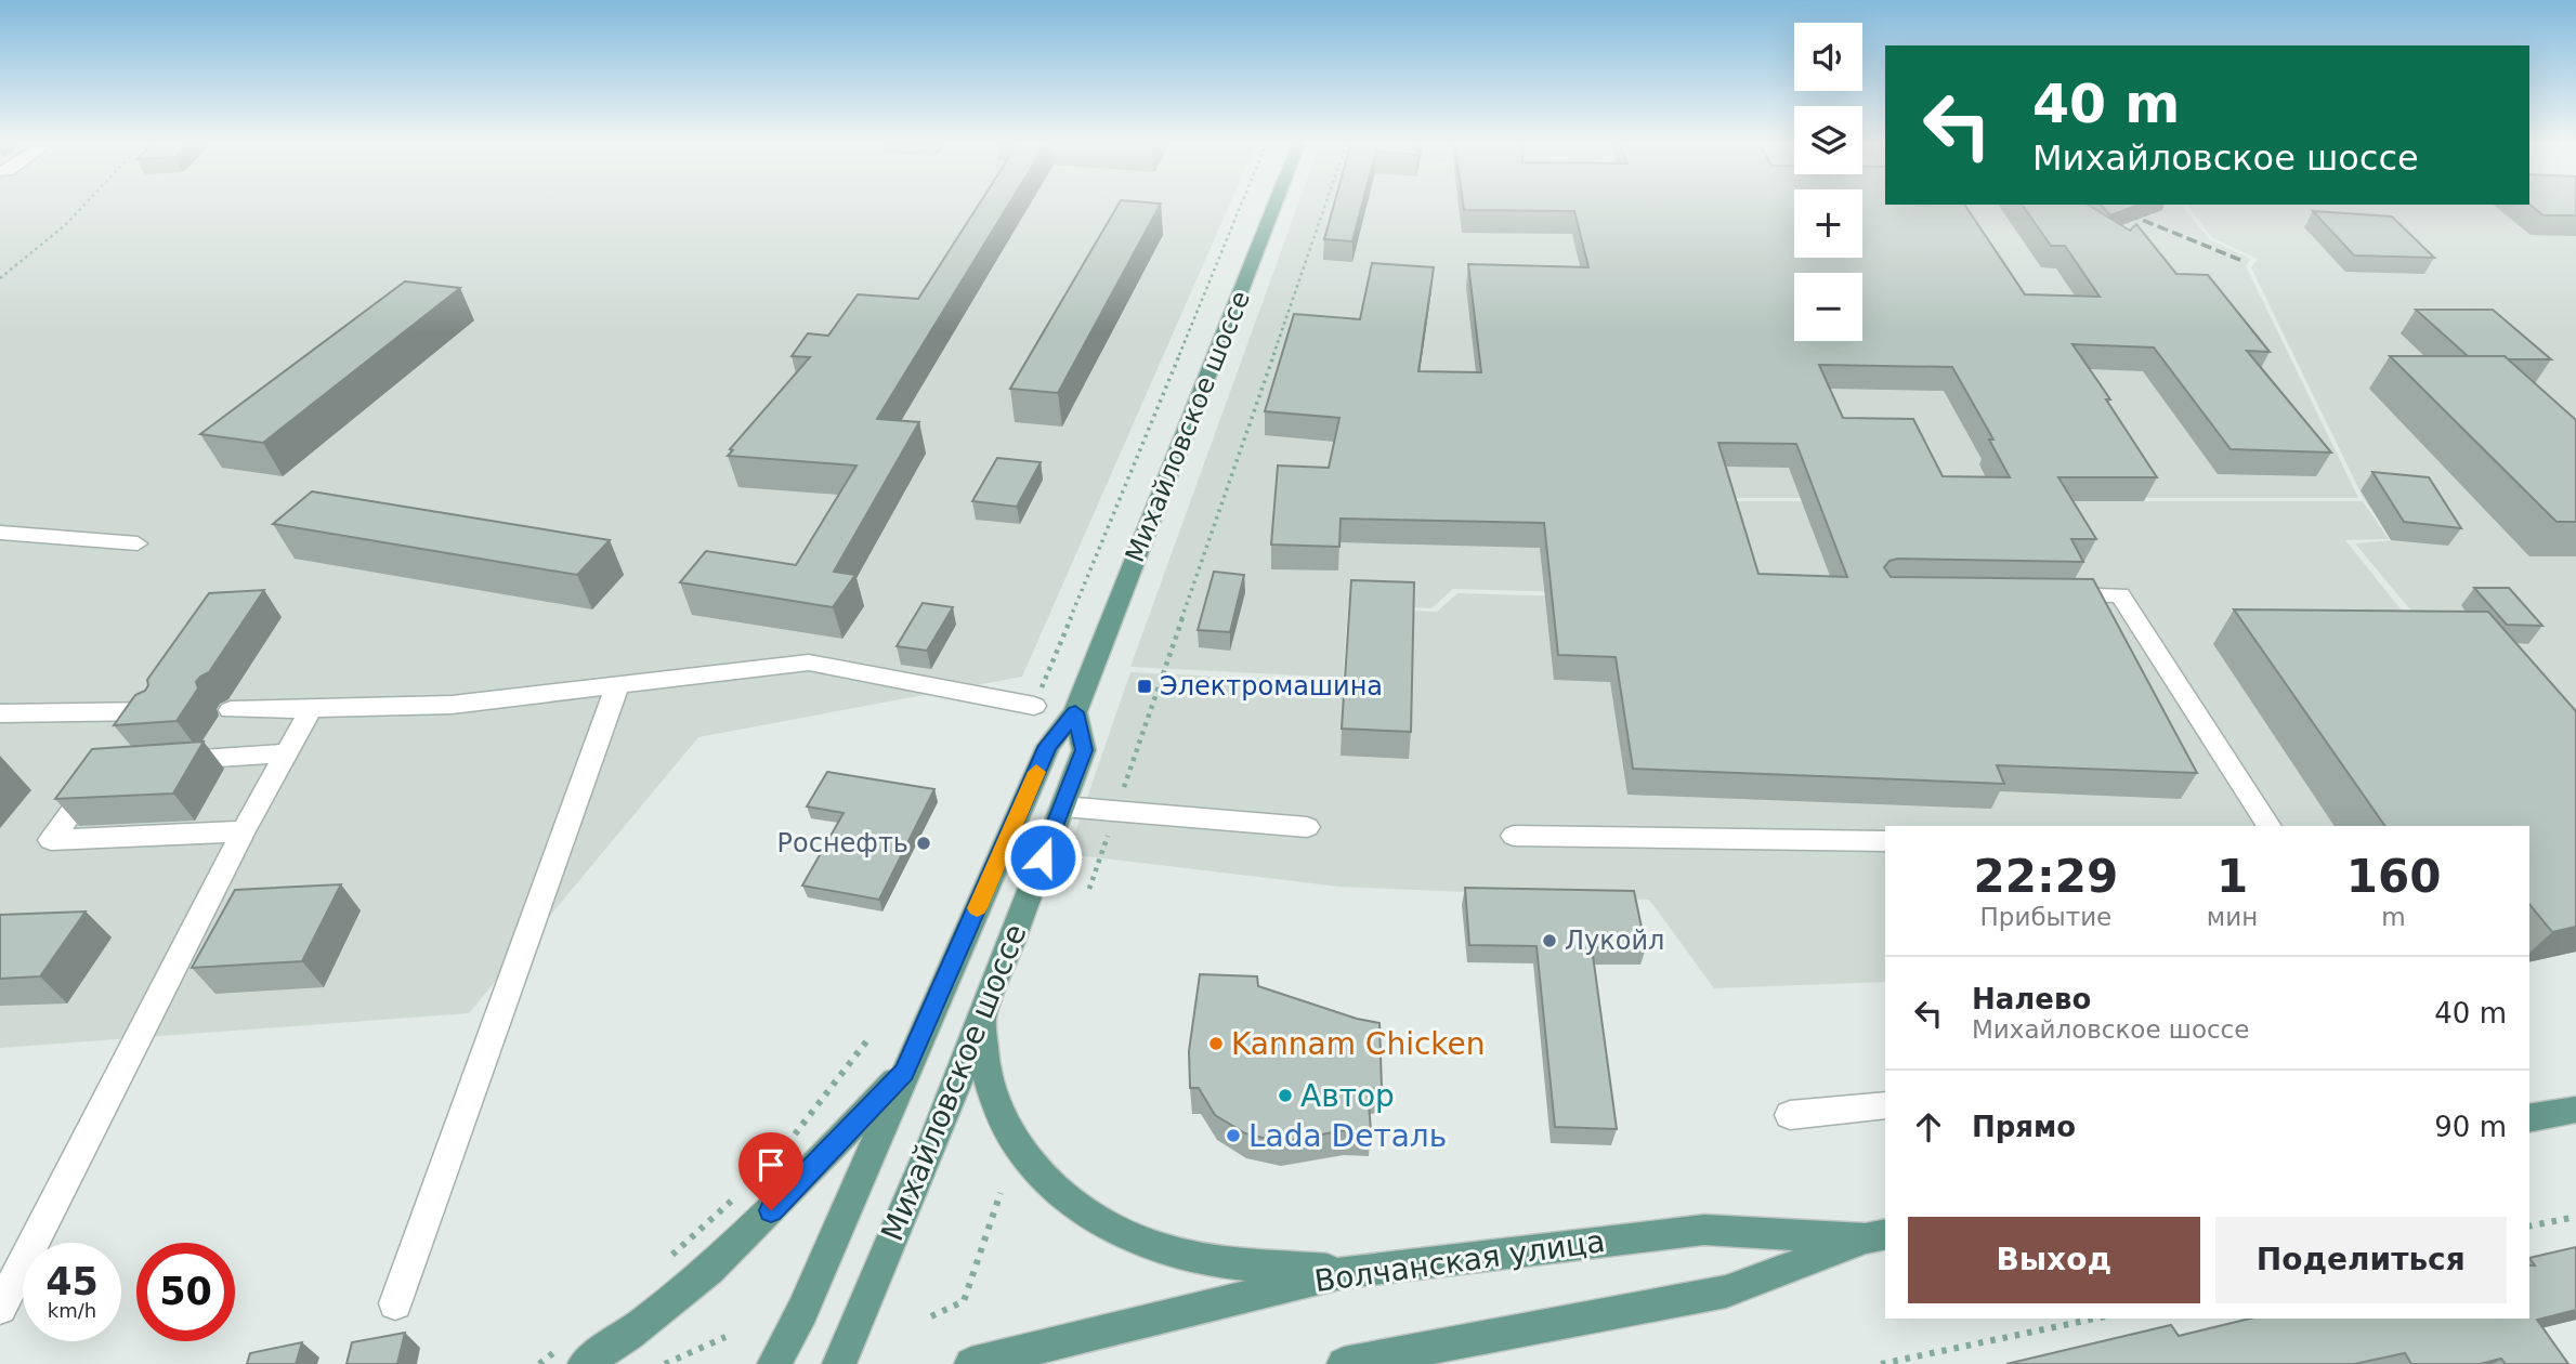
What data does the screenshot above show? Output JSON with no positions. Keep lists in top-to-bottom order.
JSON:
{
  "streets": {
    "main road": ["Михайловское шоссе", "Волчанская улица"]
  },
  "places": {
    "transit": ["Электромашина"],
    "other": [
      "Роснефть",
      "Лукойл",
      "Kannam Chicken",
      "Автор",
      "Lada Dеталь"
    ]
  },
  "page": {
    "map_buttons": ["+", "−"],
    "turn": ["40 m", "Михайловское шоссе"],
    "eta": [
      "22:29",
      "Прибытие",
      "1",
      "мин",
      "160",
      "m"
    ],
    "list": [
      {
        "name": "Налево",
        "note": "Михайловское шоссе",
        "value": "40 m"
      },
      {
        "name": "Прямо",
        "value": "90 m"
      }
    ],
    "buttons": ["Выход", "Поделиться"],
    "speed": "45 km/h",
    "limit": "50"
  }
}
